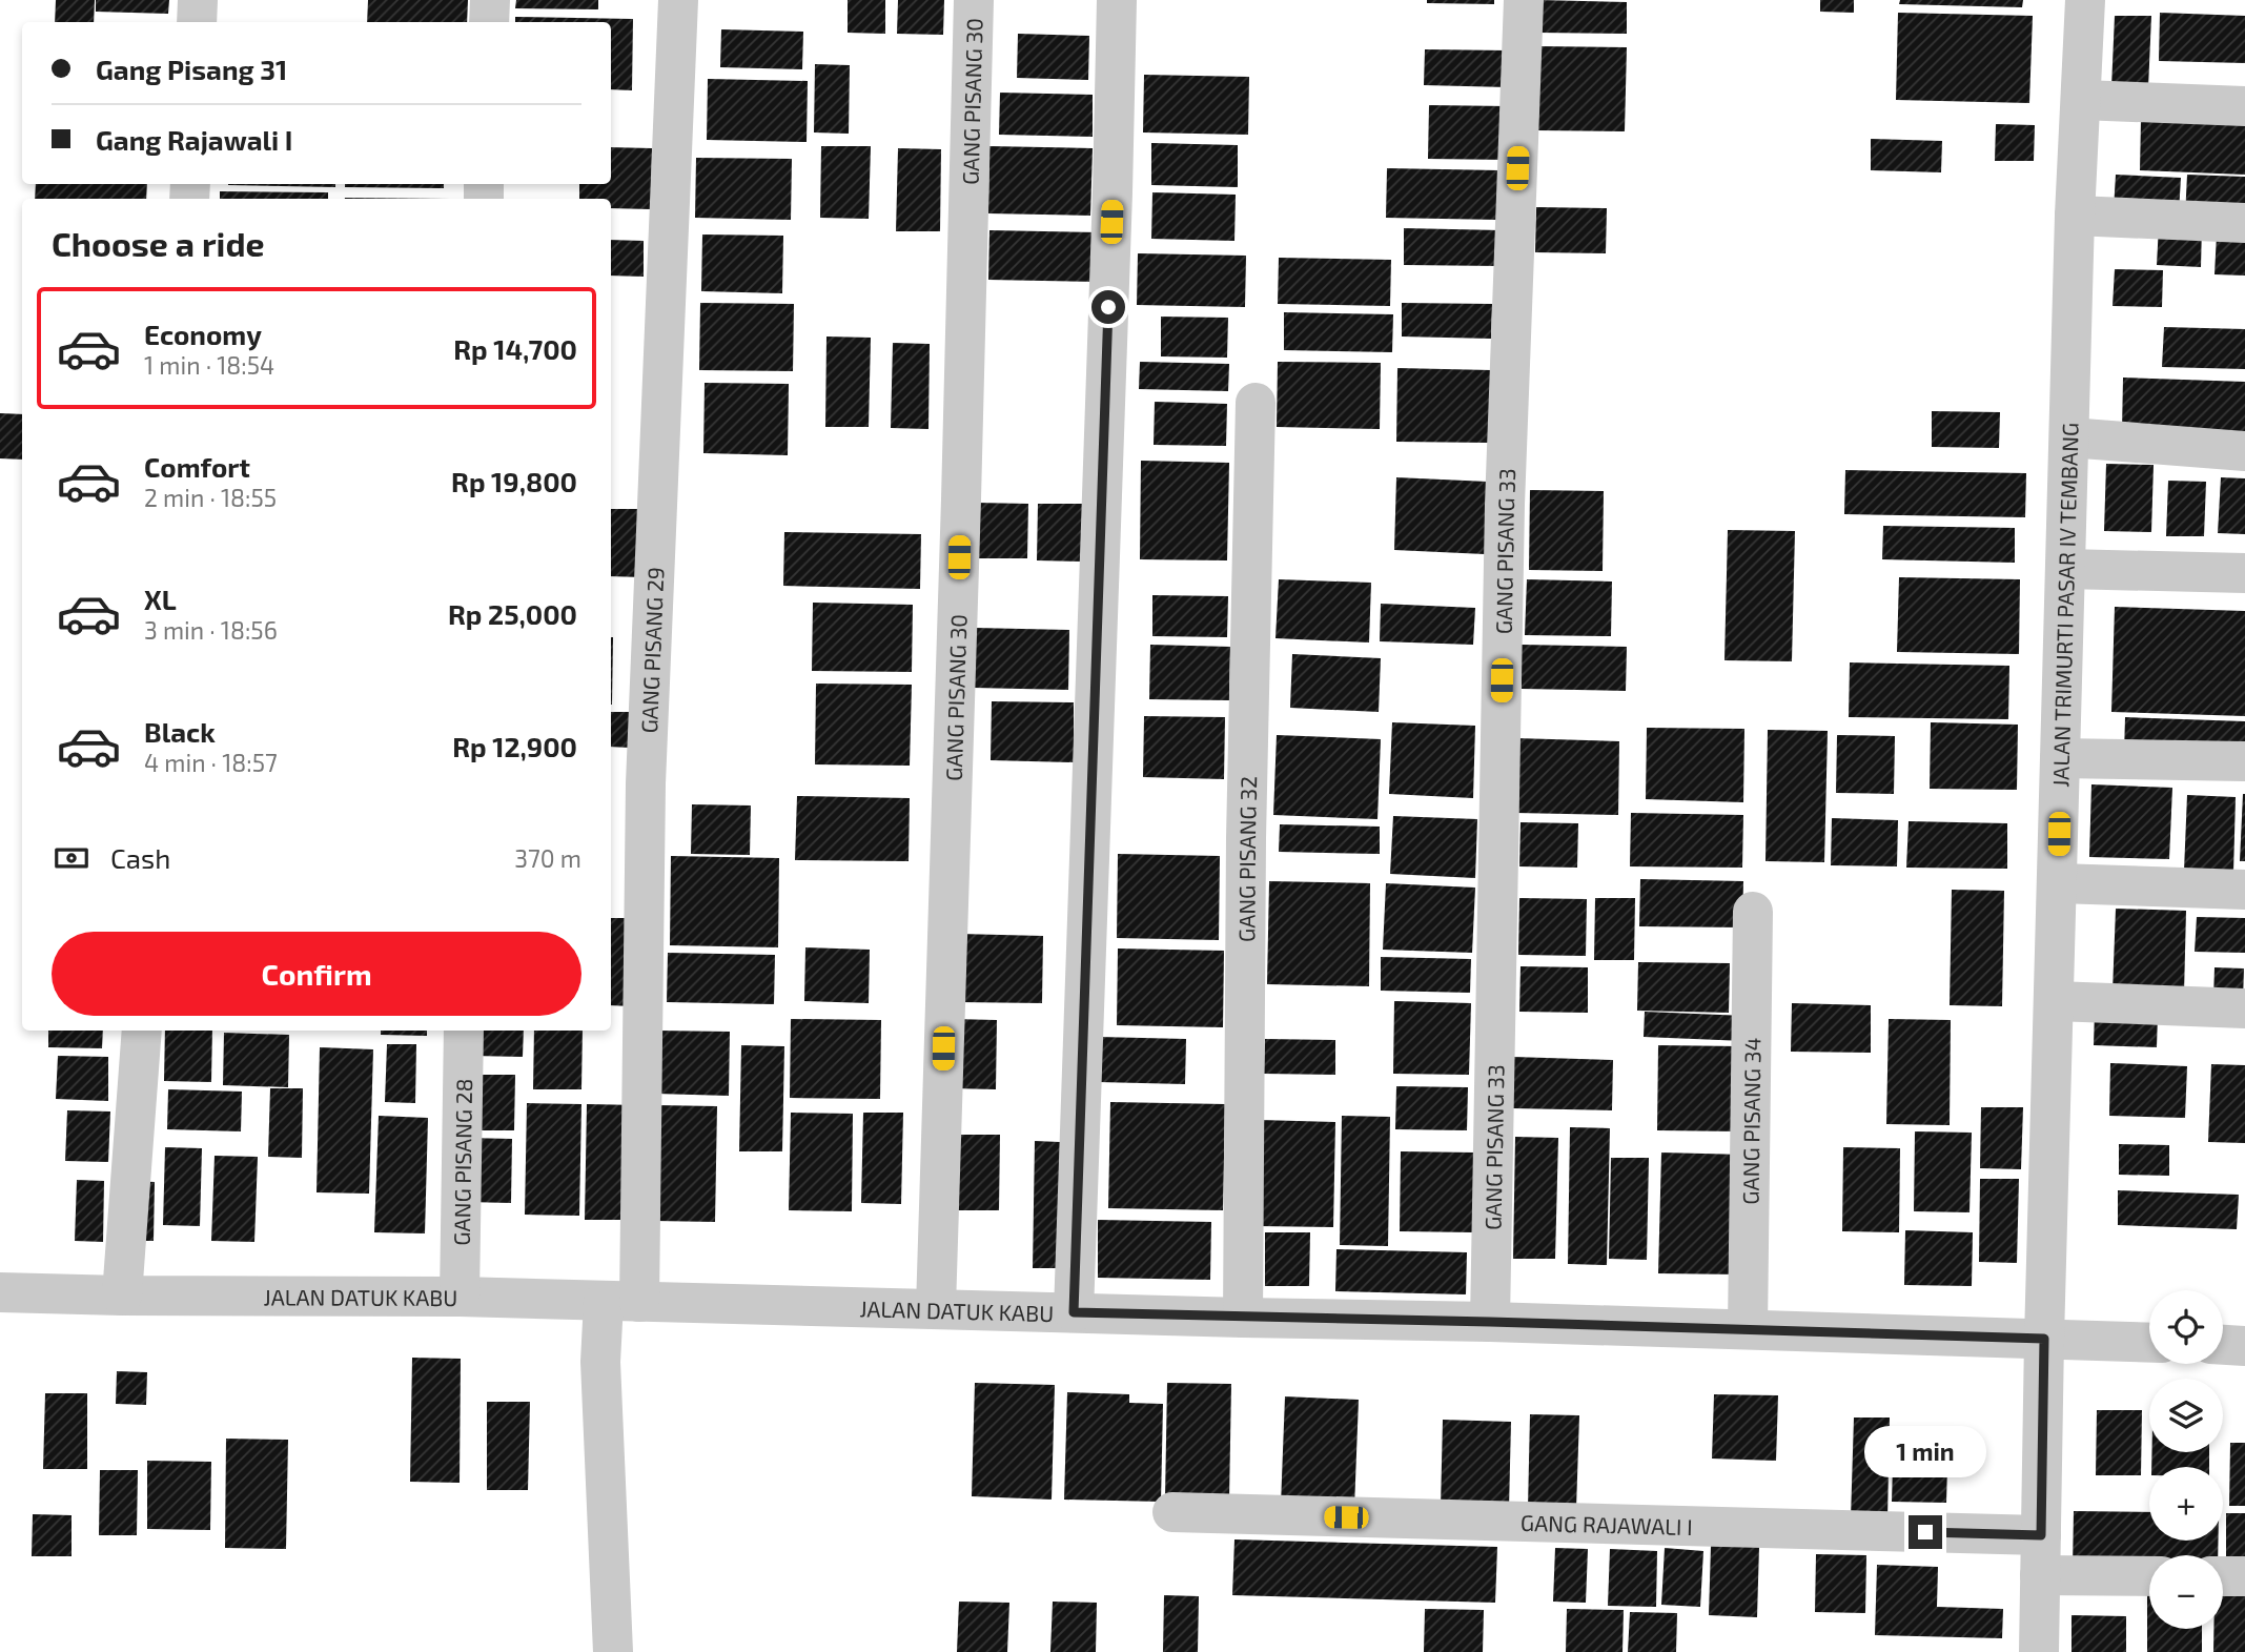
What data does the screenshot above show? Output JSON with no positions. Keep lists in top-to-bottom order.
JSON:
{
  "streets": {
    "street": [
      "GANG PISANG 30",
      "GANG PISANG 33",
      "JALAN TRIMURTI PASAR IV TEMBANG",
      "GANG PISANG 29",
      "GANG PISANG 32",
      "GANG PISANG 34",
      "GANG PISANG 28",
      "JALAN DATUK KABU",
      "GANG RAJAWALI I"
    ]
  },
  "crossings": [
    ["GANG PISANG 30", "JALAN DATUK KABU"],
    ["GANG PISANG 33", "JALAN DATUK KABU"],
    ["JALAN TRIMURTI PASAR IV TEMBANG", "JALAN DATUK KABU"],
    ["JALAN TRIMURTI PASAR IV TEMBANG", "GANG RAJAWALI I"],
    ["GANG PISANG 29", "JALAN DATUK KABU"],
    ["GANG PISANG 32", "JALAN DATUK KABU"],
    ["GANG PISANG 34", "JALAN DATUK KABU"],
    ["GANG PISANG 28", "JALAN DATUK KABU"]
  ],
  "page": {
    "banner": ["Gang Pisang 31", "Gang Rajawali I"],
    "heading": "Choose a ride",
    "list": [
      {
        "name": "Economy",
        "note": "1 min · 18:54",
        "value": "Rp 14,700"
      },
      {
        "name": "Comfort",
        "note": "2 min · 18:55",
        "value": "Rp 19,800"
      },
      {
        "name": "XL",
        "note": "3 min · 18:56",
        "value": "Rp 25,000"
      },
      {
        "name": "Black",
        "note": "4 min · 18:57",
        "value": "Rp 12,900"
      }
    ],
    "pay": ["Cash", "370 m"],
    "buttons": "Confirm",
    "map_buttons": ["+", "−"],
    "bubble": "1 min"
  }
}
